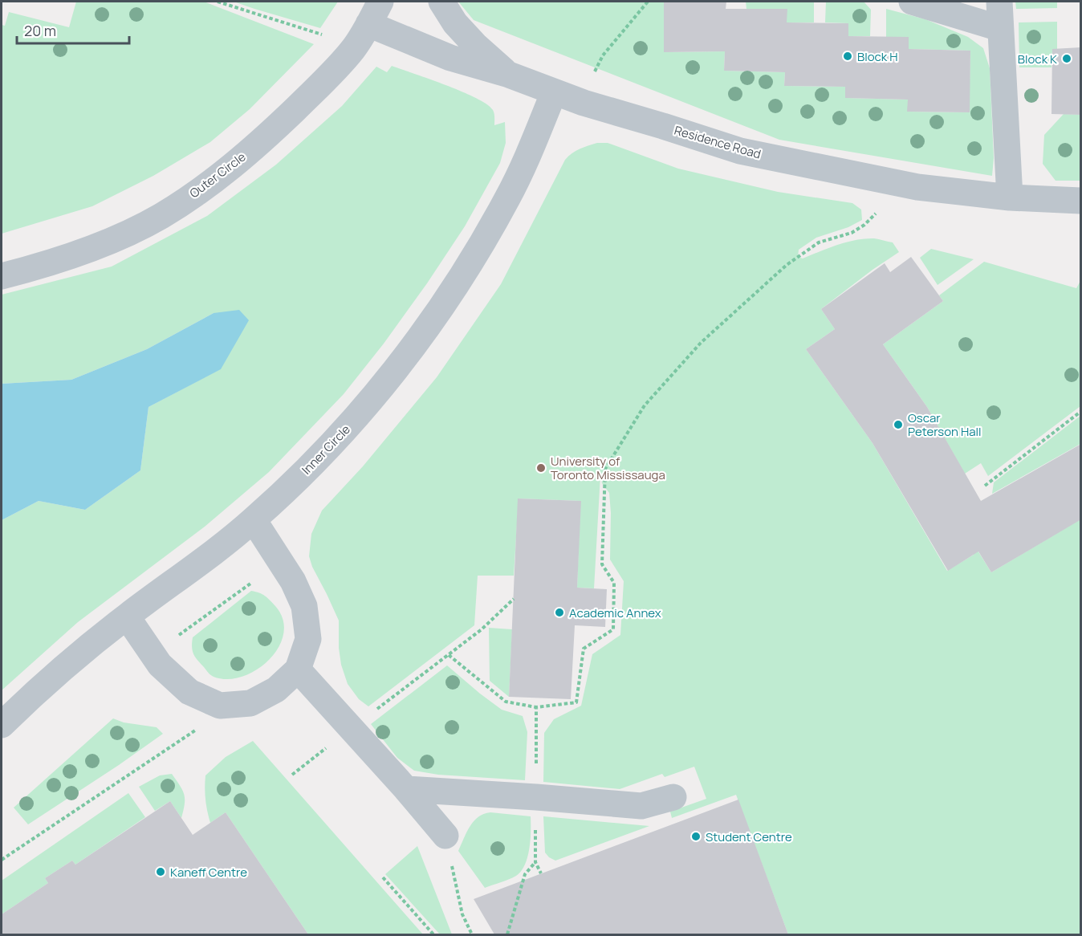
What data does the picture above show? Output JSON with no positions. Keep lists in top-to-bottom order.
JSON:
{
  "streets": {
    "street": ["Residence Road", "Outer Circle", "Inner Circle"]
  },
  "crossings": [
    ["Residence Road", "Outer Circle"],
    ["Residence Road", "Inner Circle"]
  ],
  "places": [
    "Block H",
    "Block K",
    "Oscar Peterson Hall",
    "University of Toronto Mississauga",
    "Academic Annex",
    "Student Centre",
    "Kaneff Centre"
  ],
  "scale_bar": "20 m"
}
